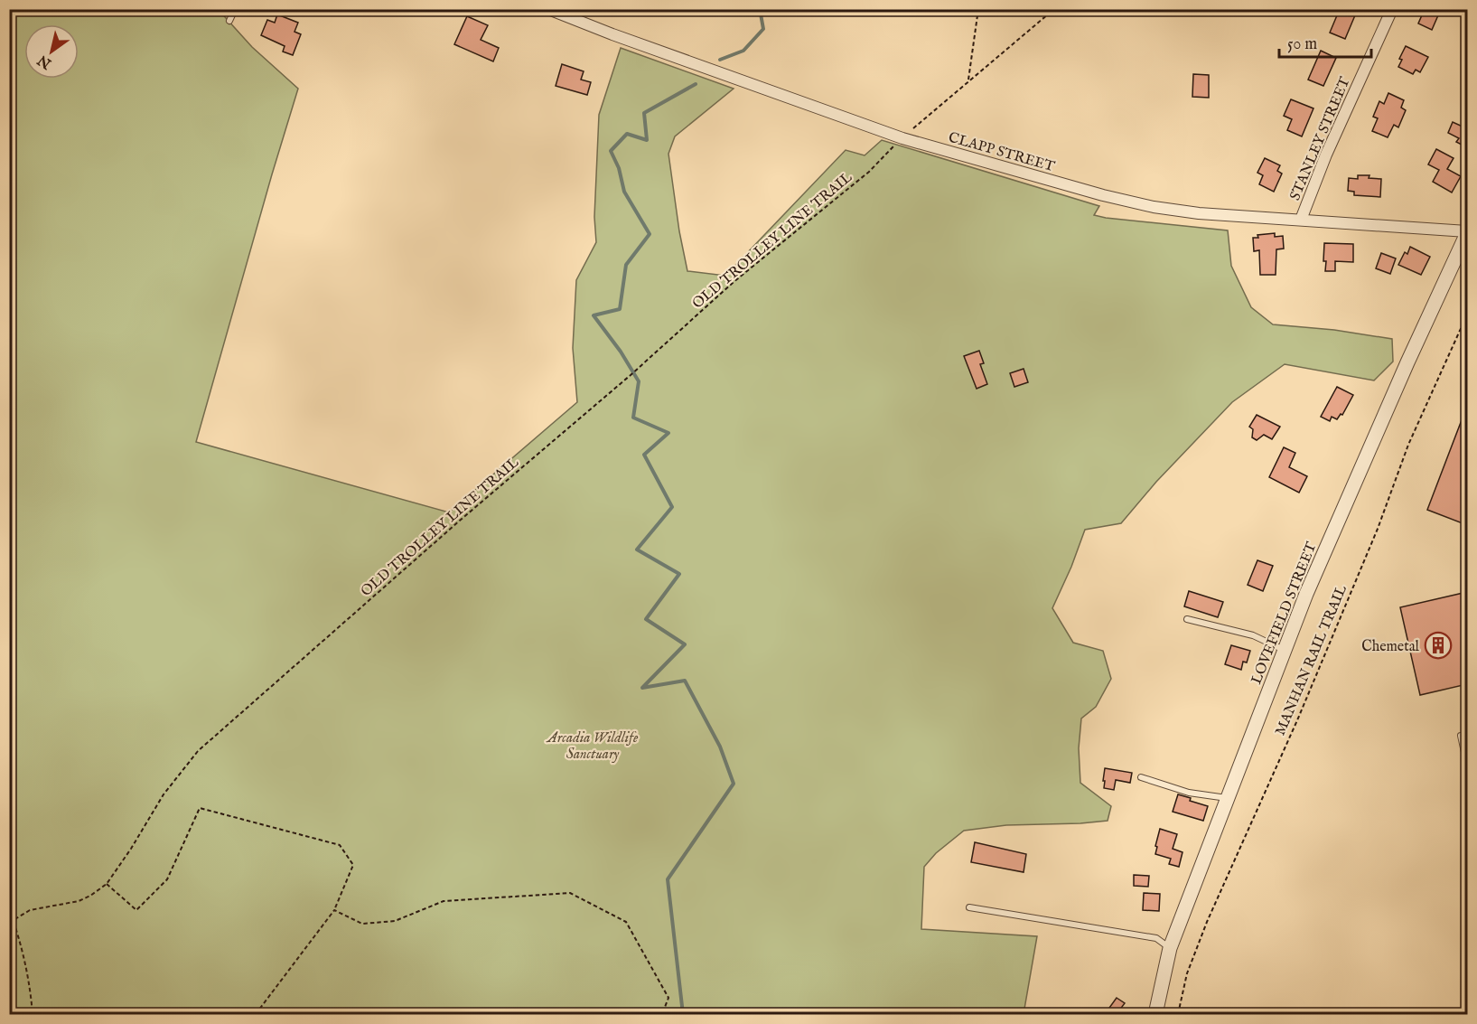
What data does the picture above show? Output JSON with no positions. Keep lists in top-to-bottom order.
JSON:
{
  "streets": {
    "street": ["STANLEY STREET", "CLAPP STREET", "LOVEFIELD STREET"],
    "path": ["OLD TROLLEY LINE TRAIL", "MANHAN RAIL TRAIL"]
  },
  "crossings": [
    ["STANLEY STREET", "CLAPP STREET"],
    ["CLAPP STREET", "LOVEFIELD STREET"]
  ],
  "parks": ["Arcadia Wildlife Sanctuary"],
  "places": {
    "building": ["Chemetal"]
  },
  "scale_bar": "50 m",
  "north": "bottom left"
}
